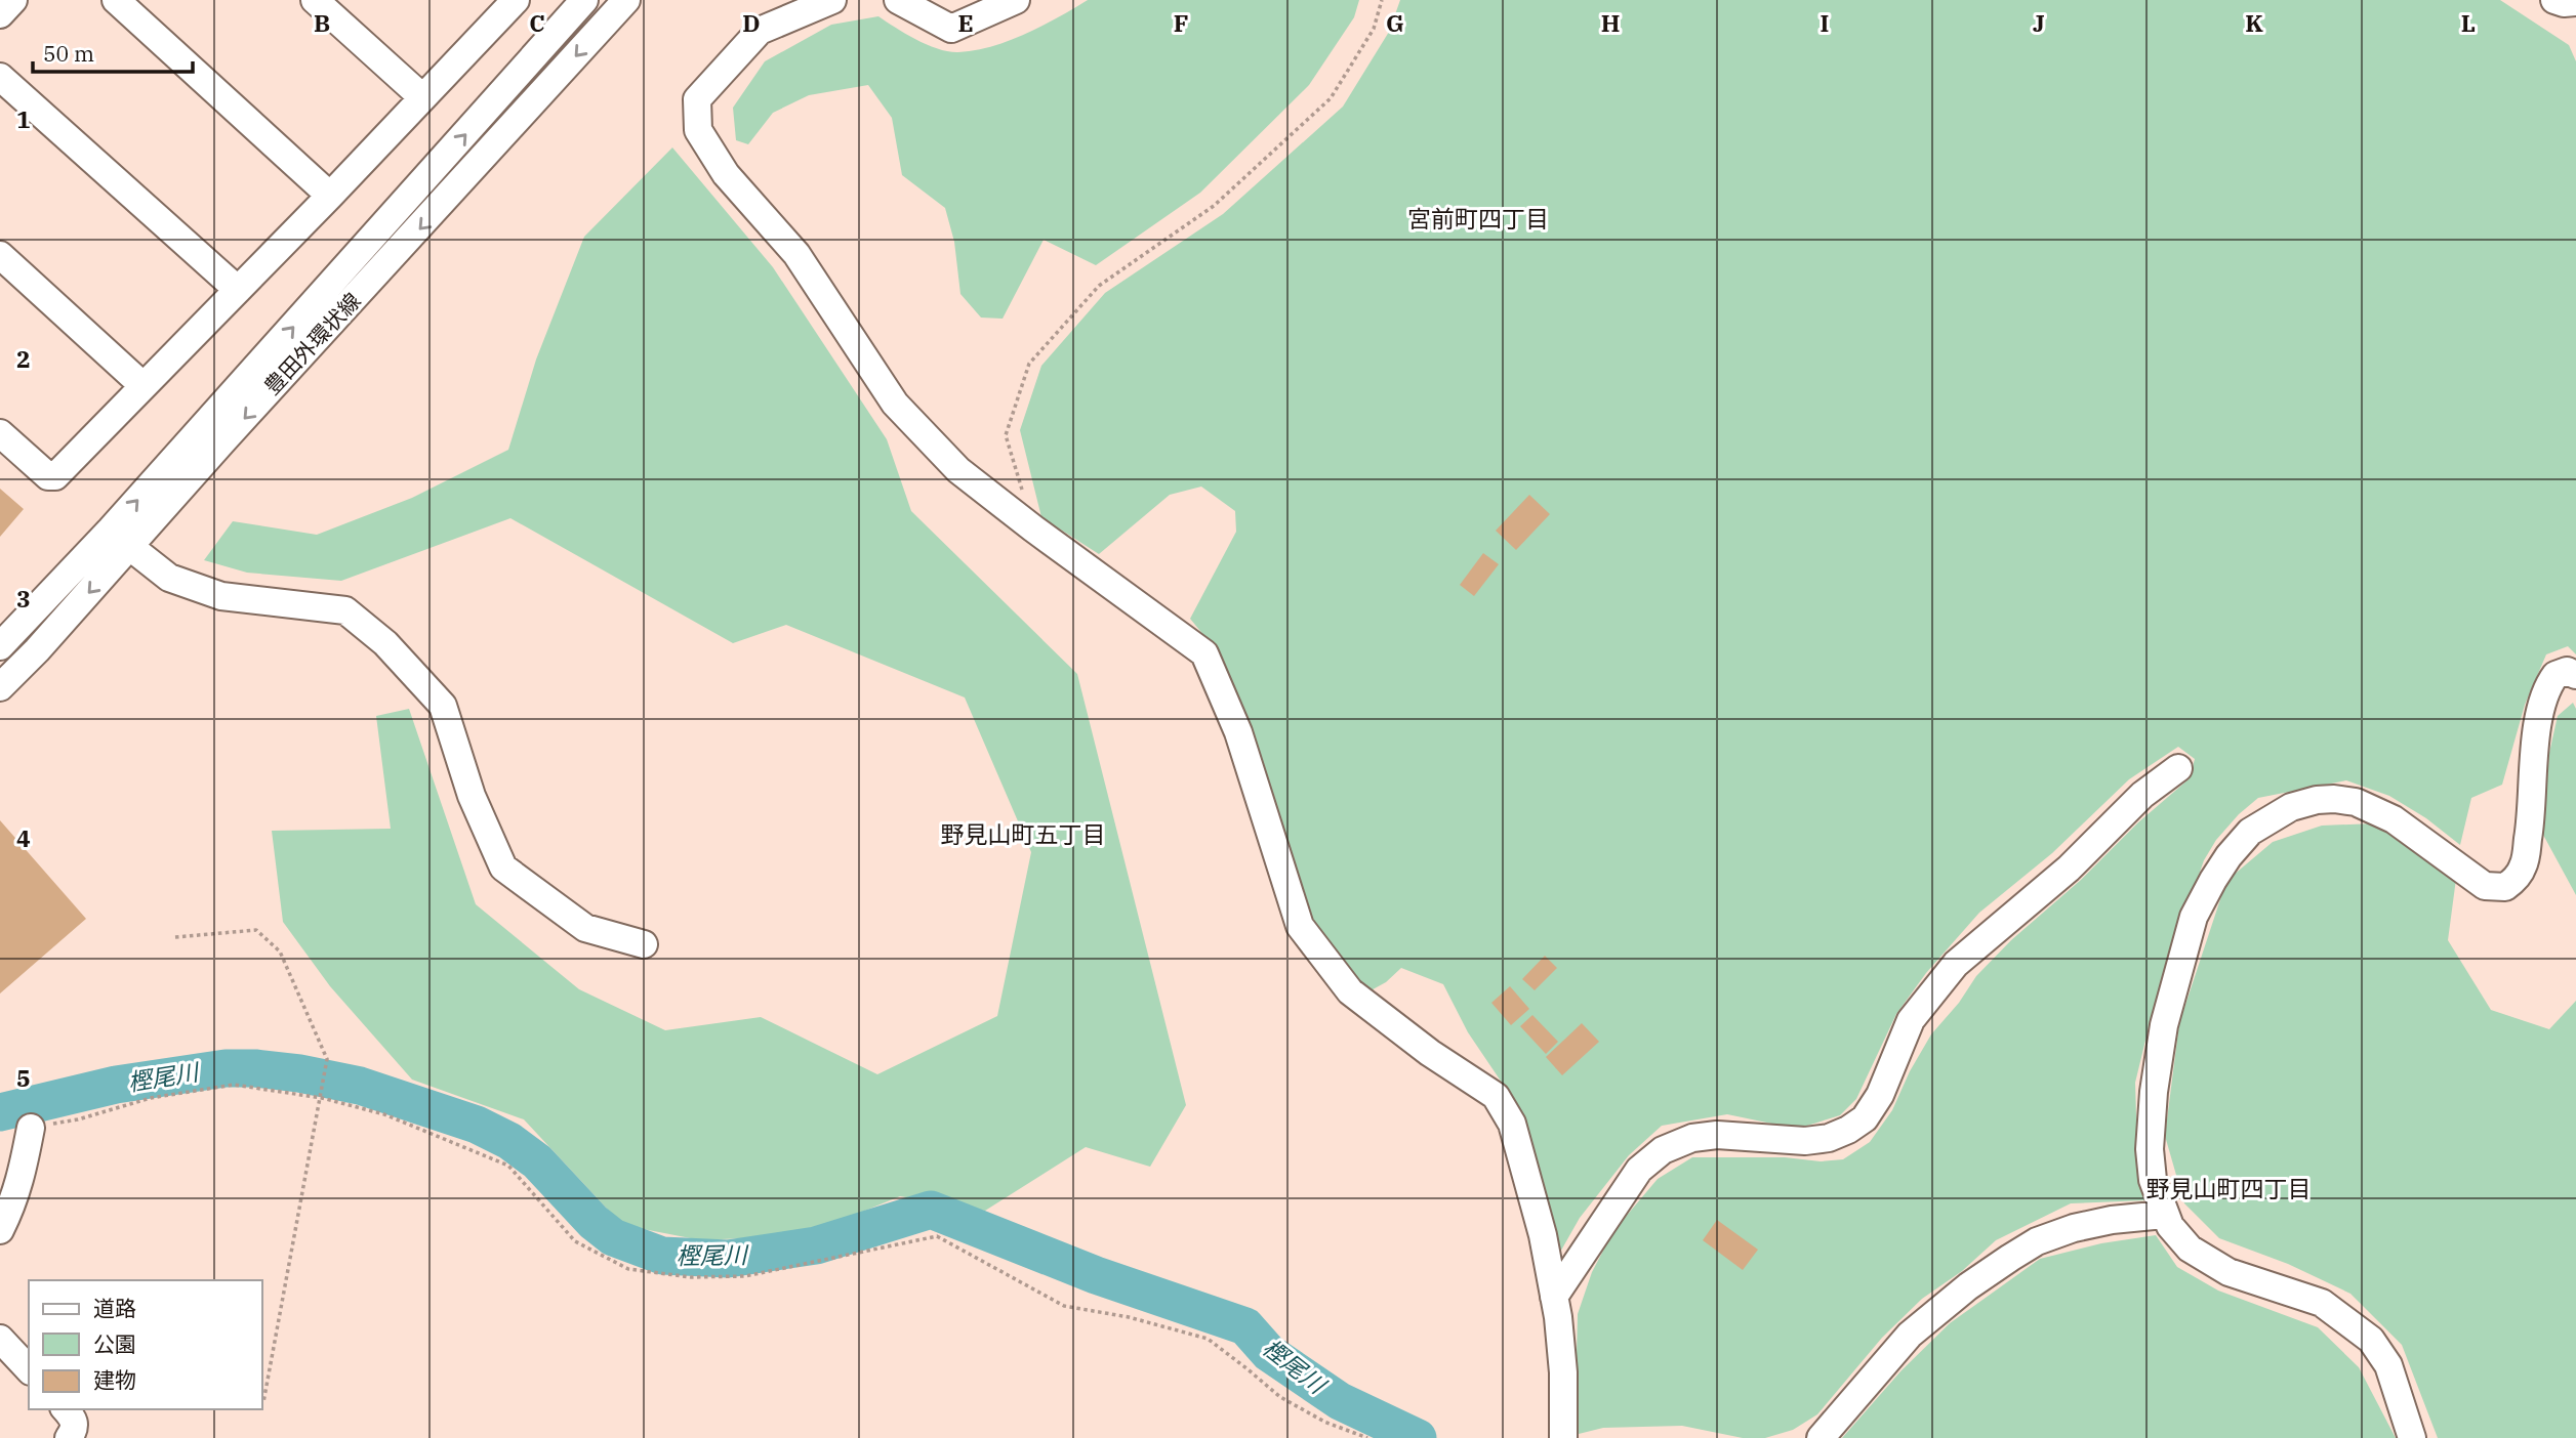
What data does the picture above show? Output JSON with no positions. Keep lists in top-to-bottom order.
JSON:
{
  "streets": {
    "street": ["豊田外環状線"]
  },
  "districts": ["宮前町四丁目", "野見山町五丁目", "野見山町四丁目"],
  "water": ["樫尾川"],
  "legend": ["道路", "公園", "建物"],
  "scale_bar": "50 m",
  "grid": {
    "columns": [
      "B",
      "C",
      "D",
      "E",
      "F",
      "G",
      "H",
      "I",
      "J",
      "K",
      "L"
    ],
    "rows": [
      "1",
      "2",
      "3",
      "4",
      "5"
    ]
  }
}
